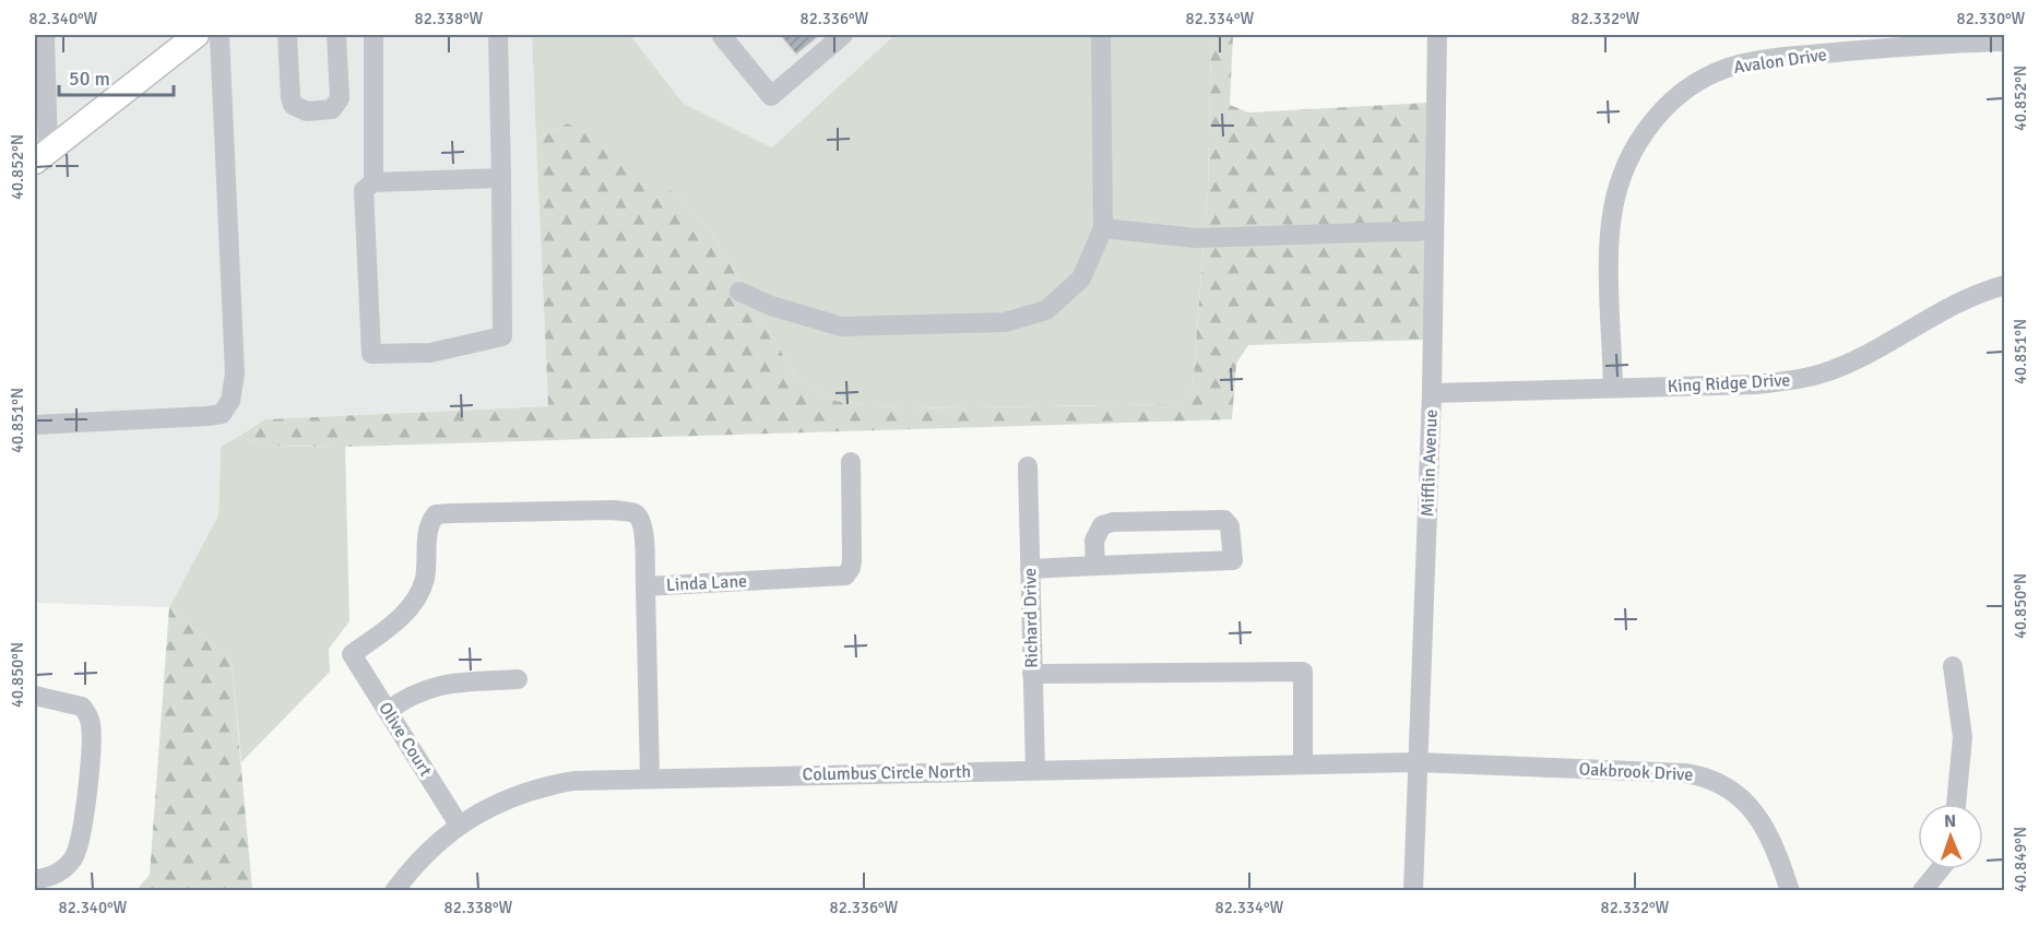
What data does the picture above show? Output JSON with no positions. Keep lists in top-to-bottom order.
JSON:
{
  "streets": {
    "street": [
      "Avalon Drive",
      "King Ridge Drive",
      "Mifflin Avenue",
      "Linda Lane",
      "Richard Drive",
      "Olive Court",
      "Oakbrook Drive",
      "Columbus Circle North"
    ]
  },
  "crossings": [
    ["Avalon Drive", "King Ridge Drive"],
    ["King Ridge Drive", "Mifflin Avenue"],
    ["Mifflin Avenue", "Oakbrook Drive"],
    ["Mifflin Avenue", "Columbus Circle North"],
    ["Linda Lane", "Olive Court"],
    ["Linda Lane", "Columbus Circle North"],
    ["Richard Drive", "Columbus Circle North"],
    ["Olive Court", "Columbus Circle North"],
    ["Oakbrook Drive", "Columbus Circle North"]
  ],
  "scale_bar": "50 m",
  "north": "top",
  "coordinates": [
    "82.340°W",
    "82.338°W",
    "82.336°W",
    "82.334°W",
    "82.332°W",
    "82.330°W",
    "40.852°N",
    "40.851°N",
    "40.850°N",
    "40.849°N"
  ]
}
